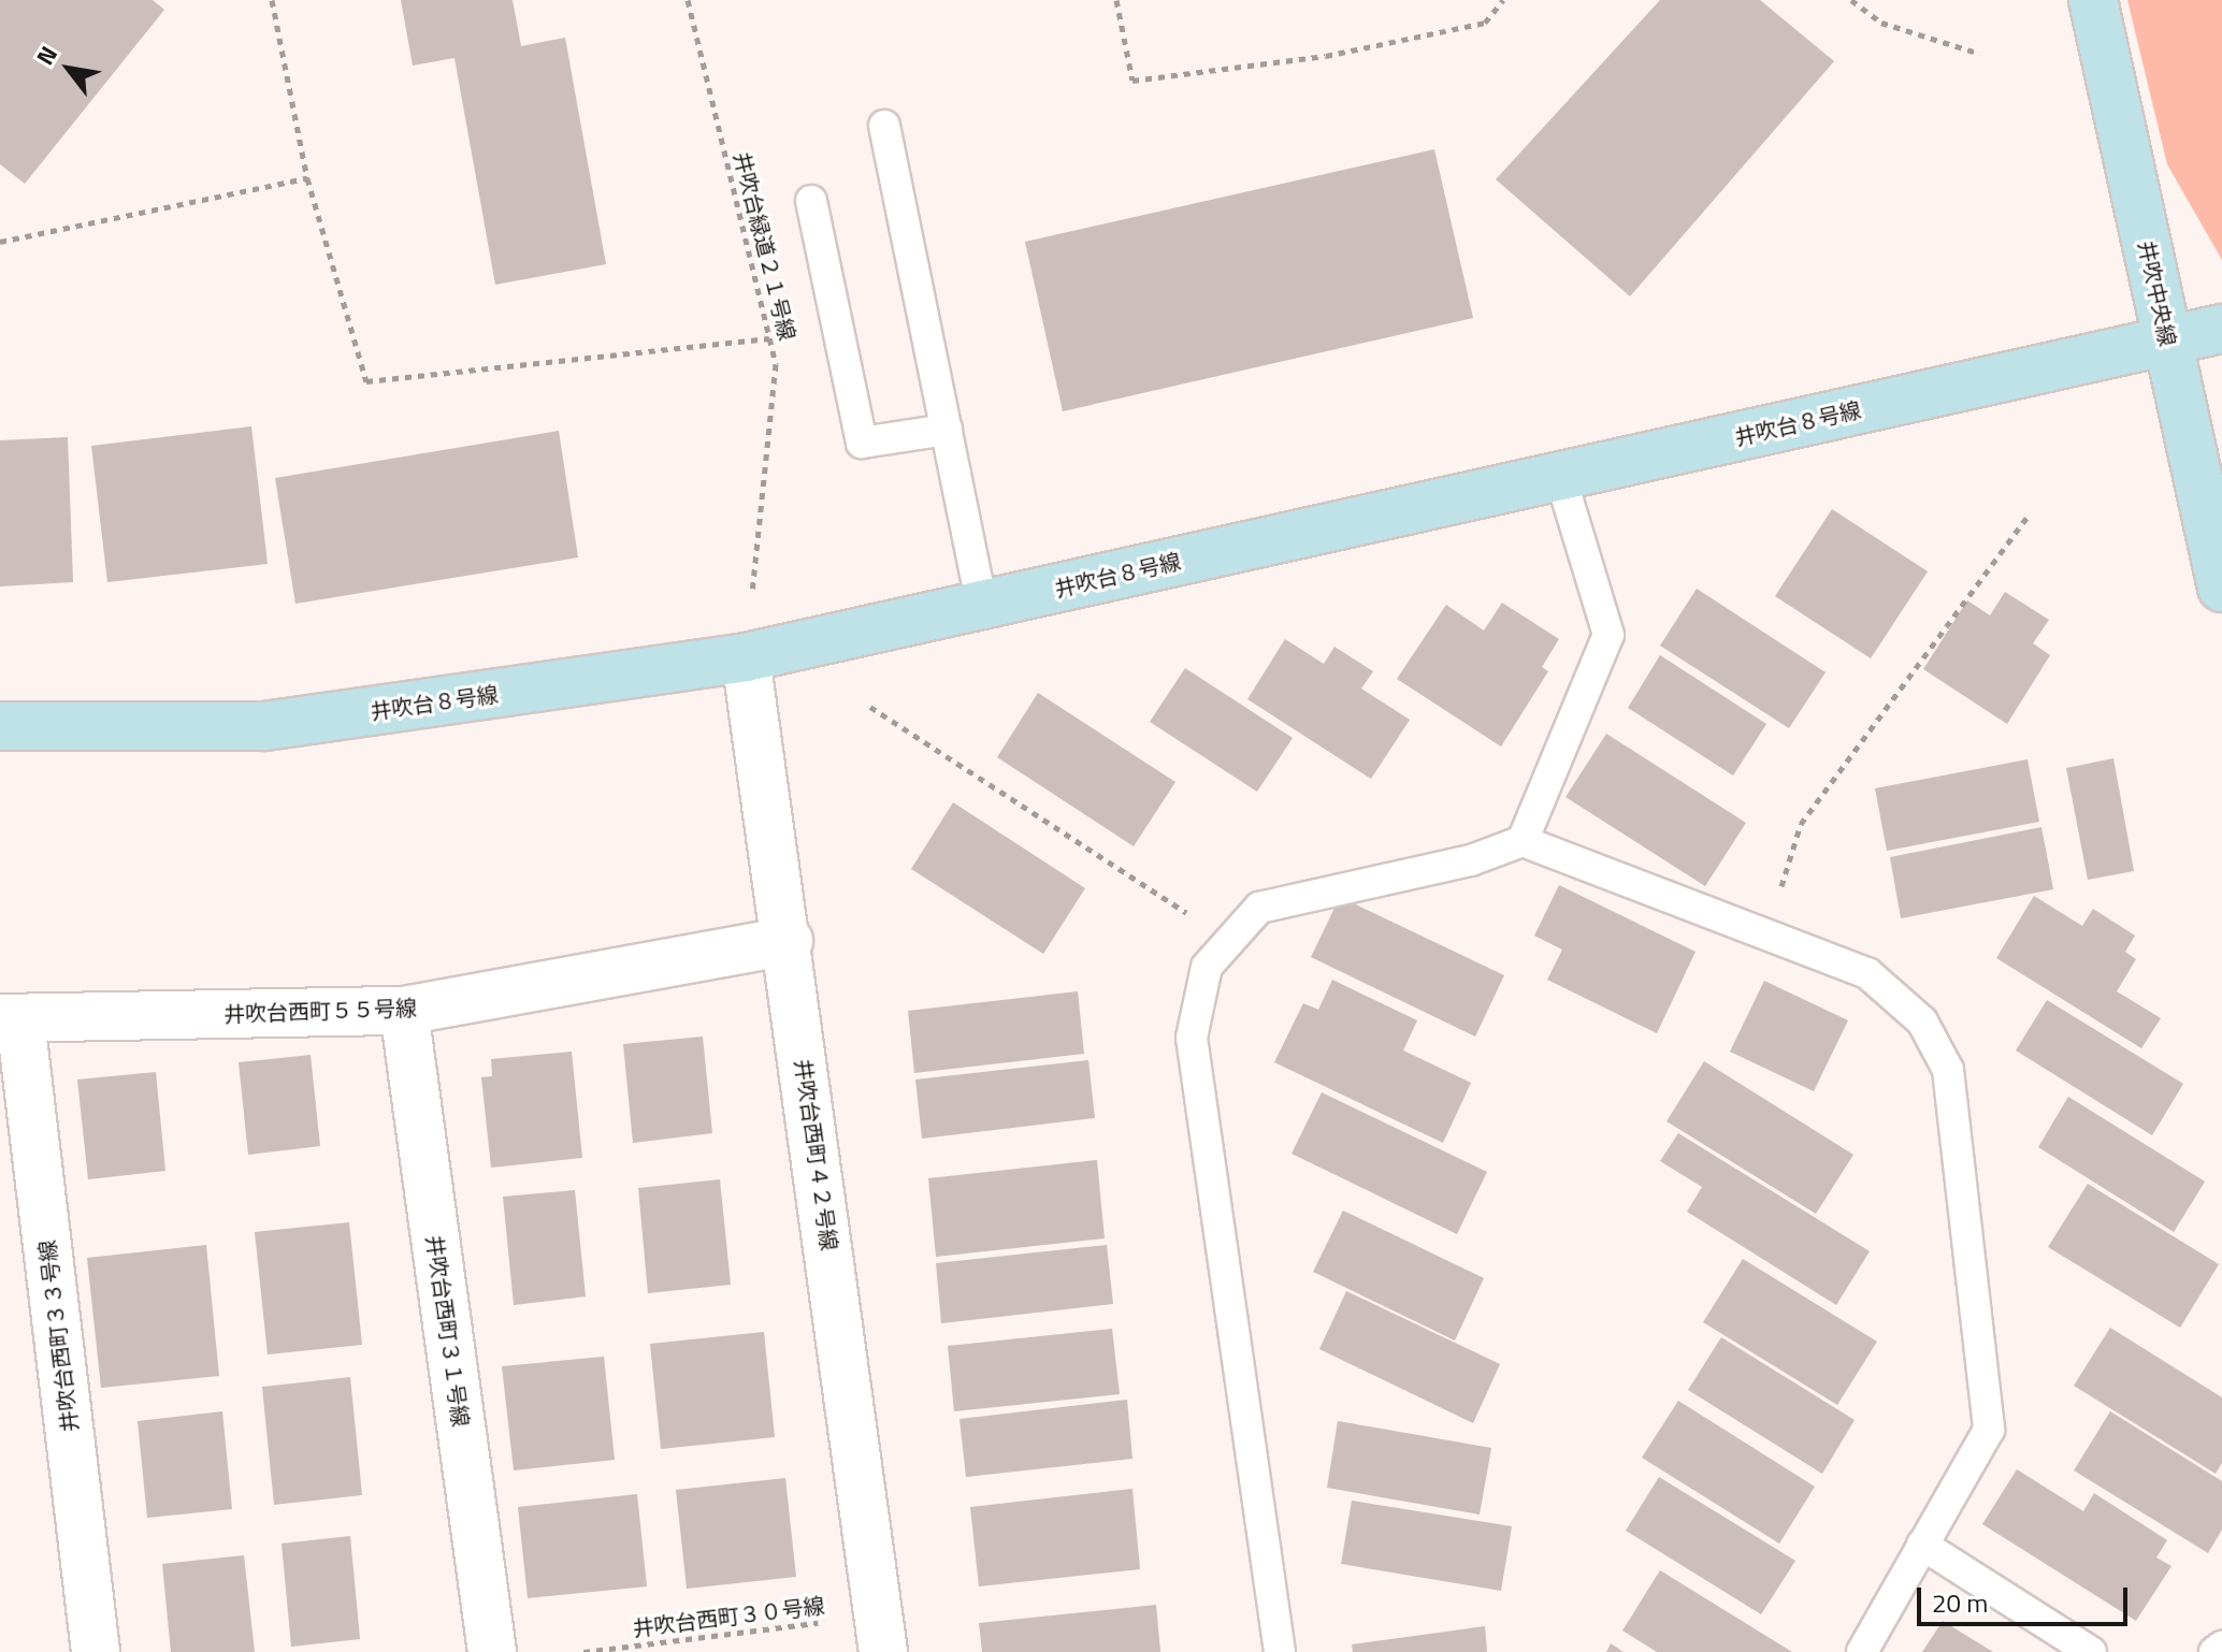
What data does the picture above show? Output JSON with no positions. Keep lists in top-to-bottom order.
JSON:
{
  "streets": {
    "street": [
      "井吹中央線",
      "井吹台８号線",
      "井吹台西町５５号線",
      "井吹台西町４２号線",
      "井吹台西町３１号線",
      "井吹台西町３３号線"
    ],
    "path": ["井吹台緑道２１号線", "井吹台西町３０号線"]
  },
  "crossings": [
    ["井吹台緑道２１号線", "井吹台８号線"],
    ["井吹台緑道２１号線", "井吹台西町４２号線"],
    ["井吹中央線", "井吹台８号線"],
    ["井吹台８号線", "井吹台西町４２号線"],
    ["井吹台西町５５号線", "井吹台西町４２号線"],
    ["井吹台西町５５号線", "井吹台西町３１号線"],
    ["井吹台西町５５号線", "井吹台西町３３号線"],
    ["井吹台西町４２号線", "井吹台西町３０号線"]
  ],
  "scale_bar": "20 m",
  "north": "top left"
}
